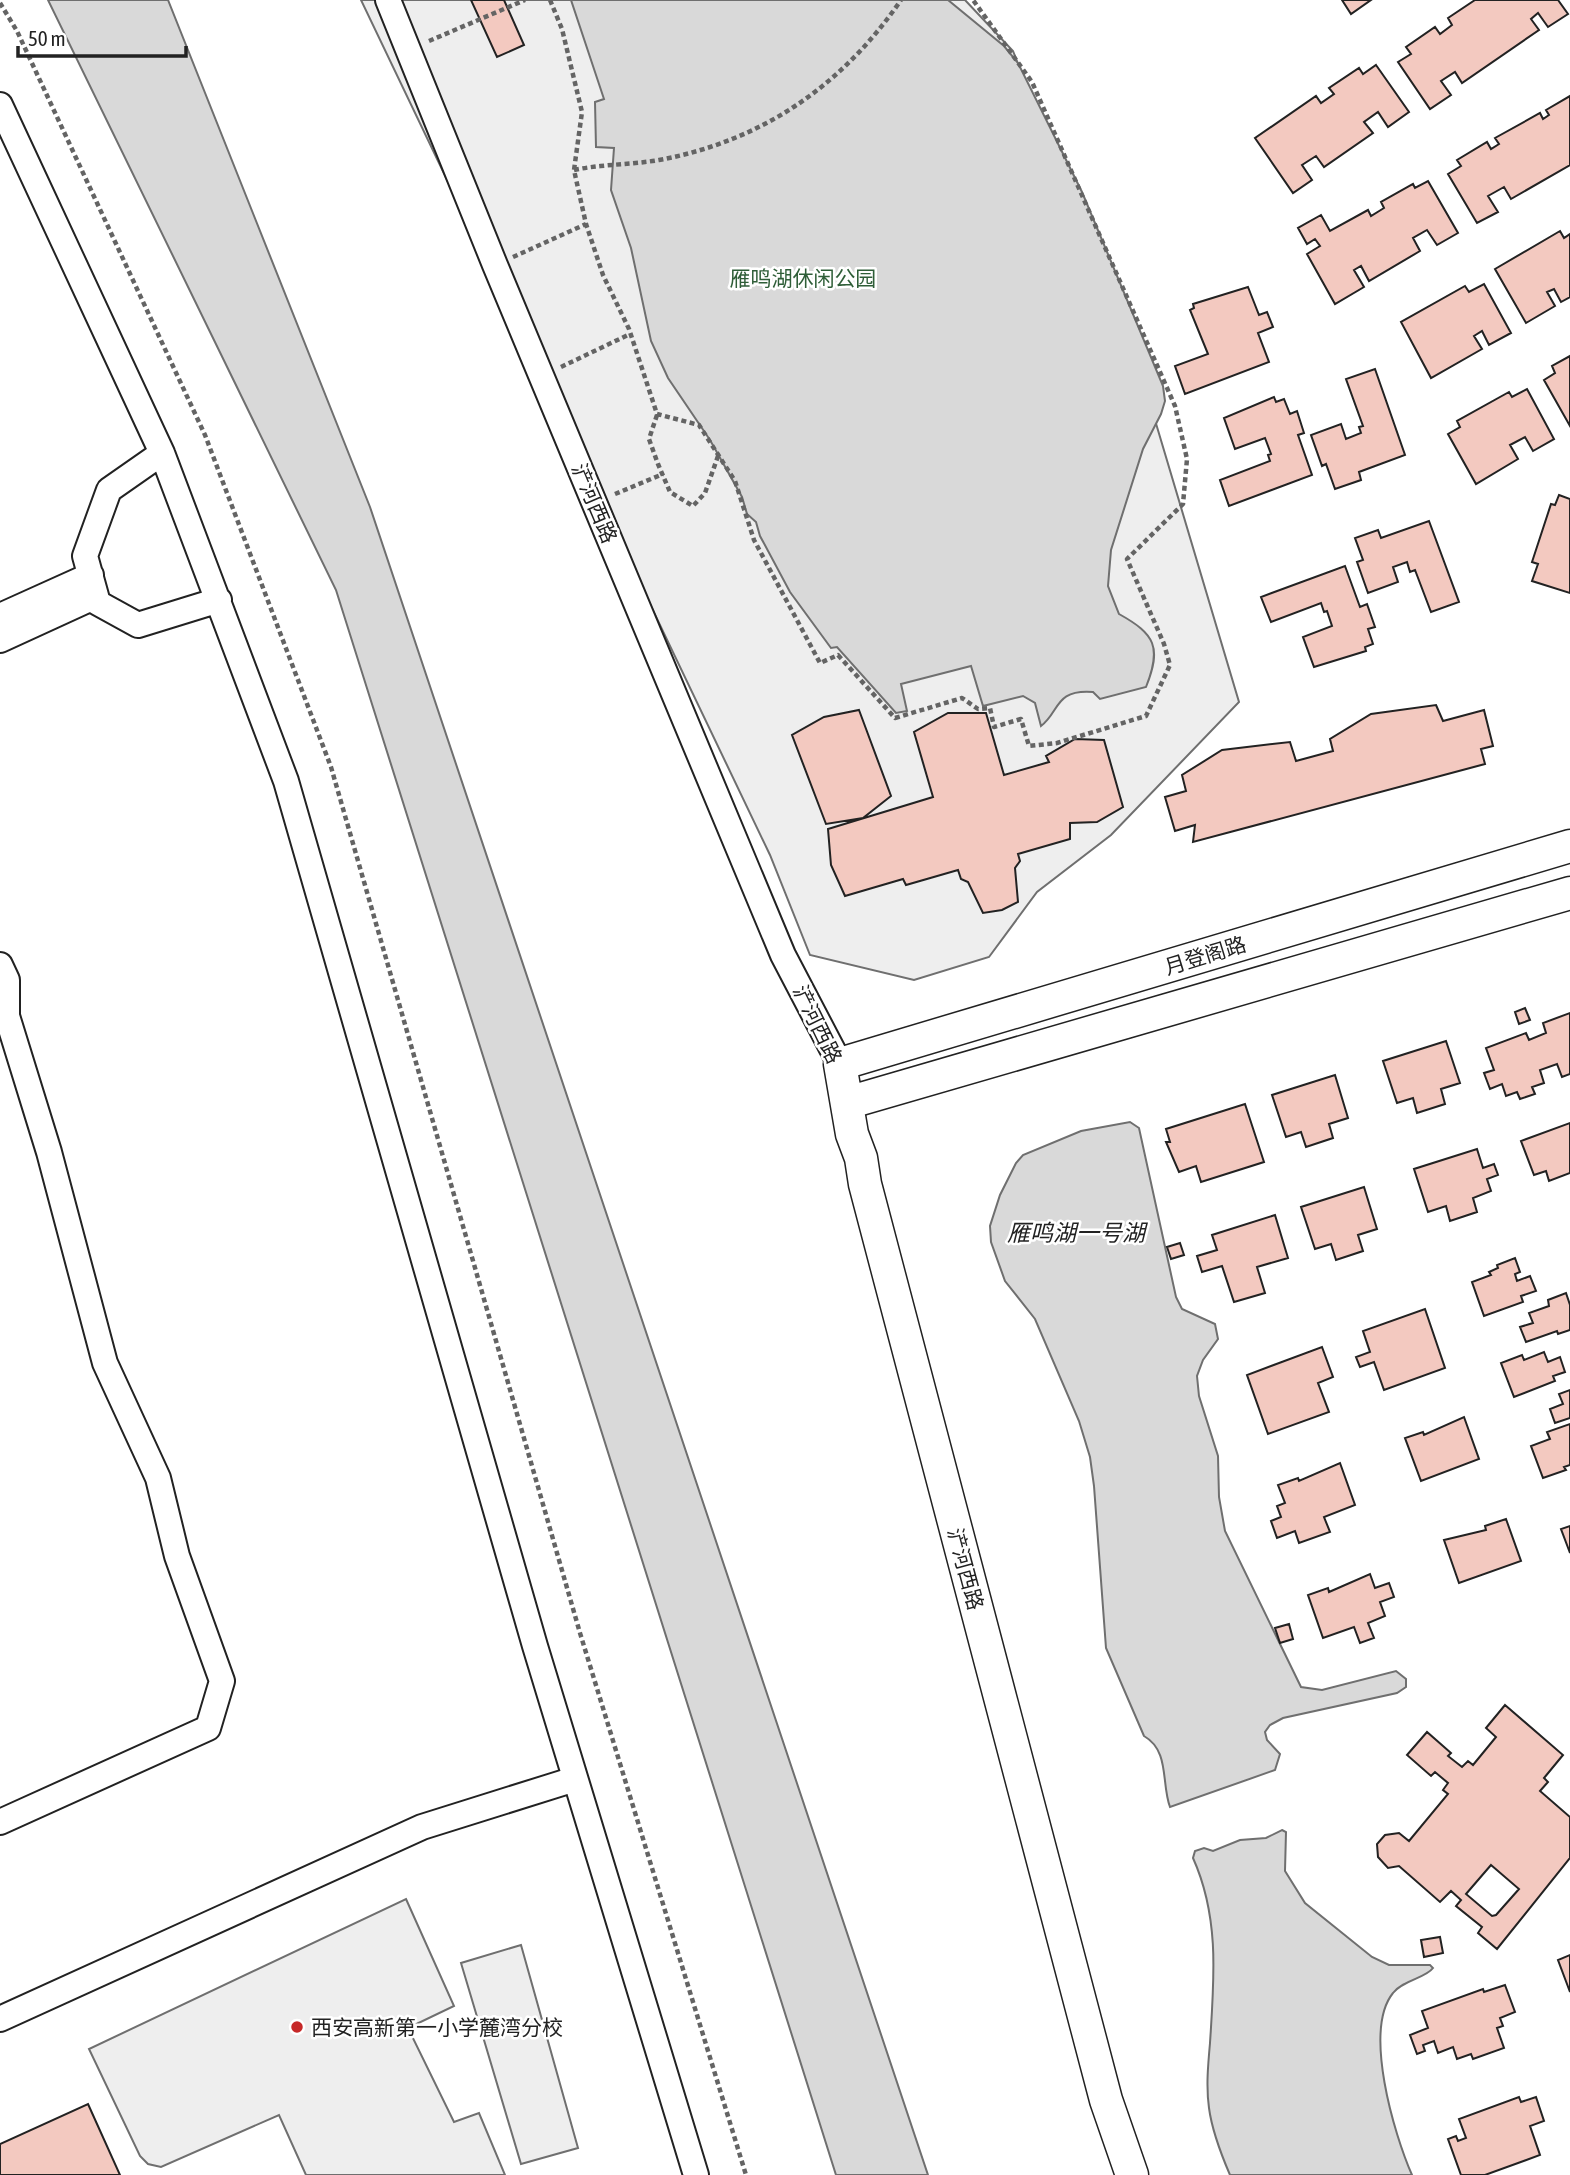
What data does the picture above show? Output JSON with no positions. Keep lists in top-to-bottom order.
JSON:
{
  "streets": {
    "main road": ["浐河西路", "月登阁路"]
  },
  "crossings": [
    ["浐河西路", "月登阁路"]
  ],
  "water": ["雁鸣湖一号湖"],
  "parks": ["雁鸣湖休闲公园"],
  "places": ["西安高新第一小学麓湾分校"],
  "scale_bar": "50 m"
}
